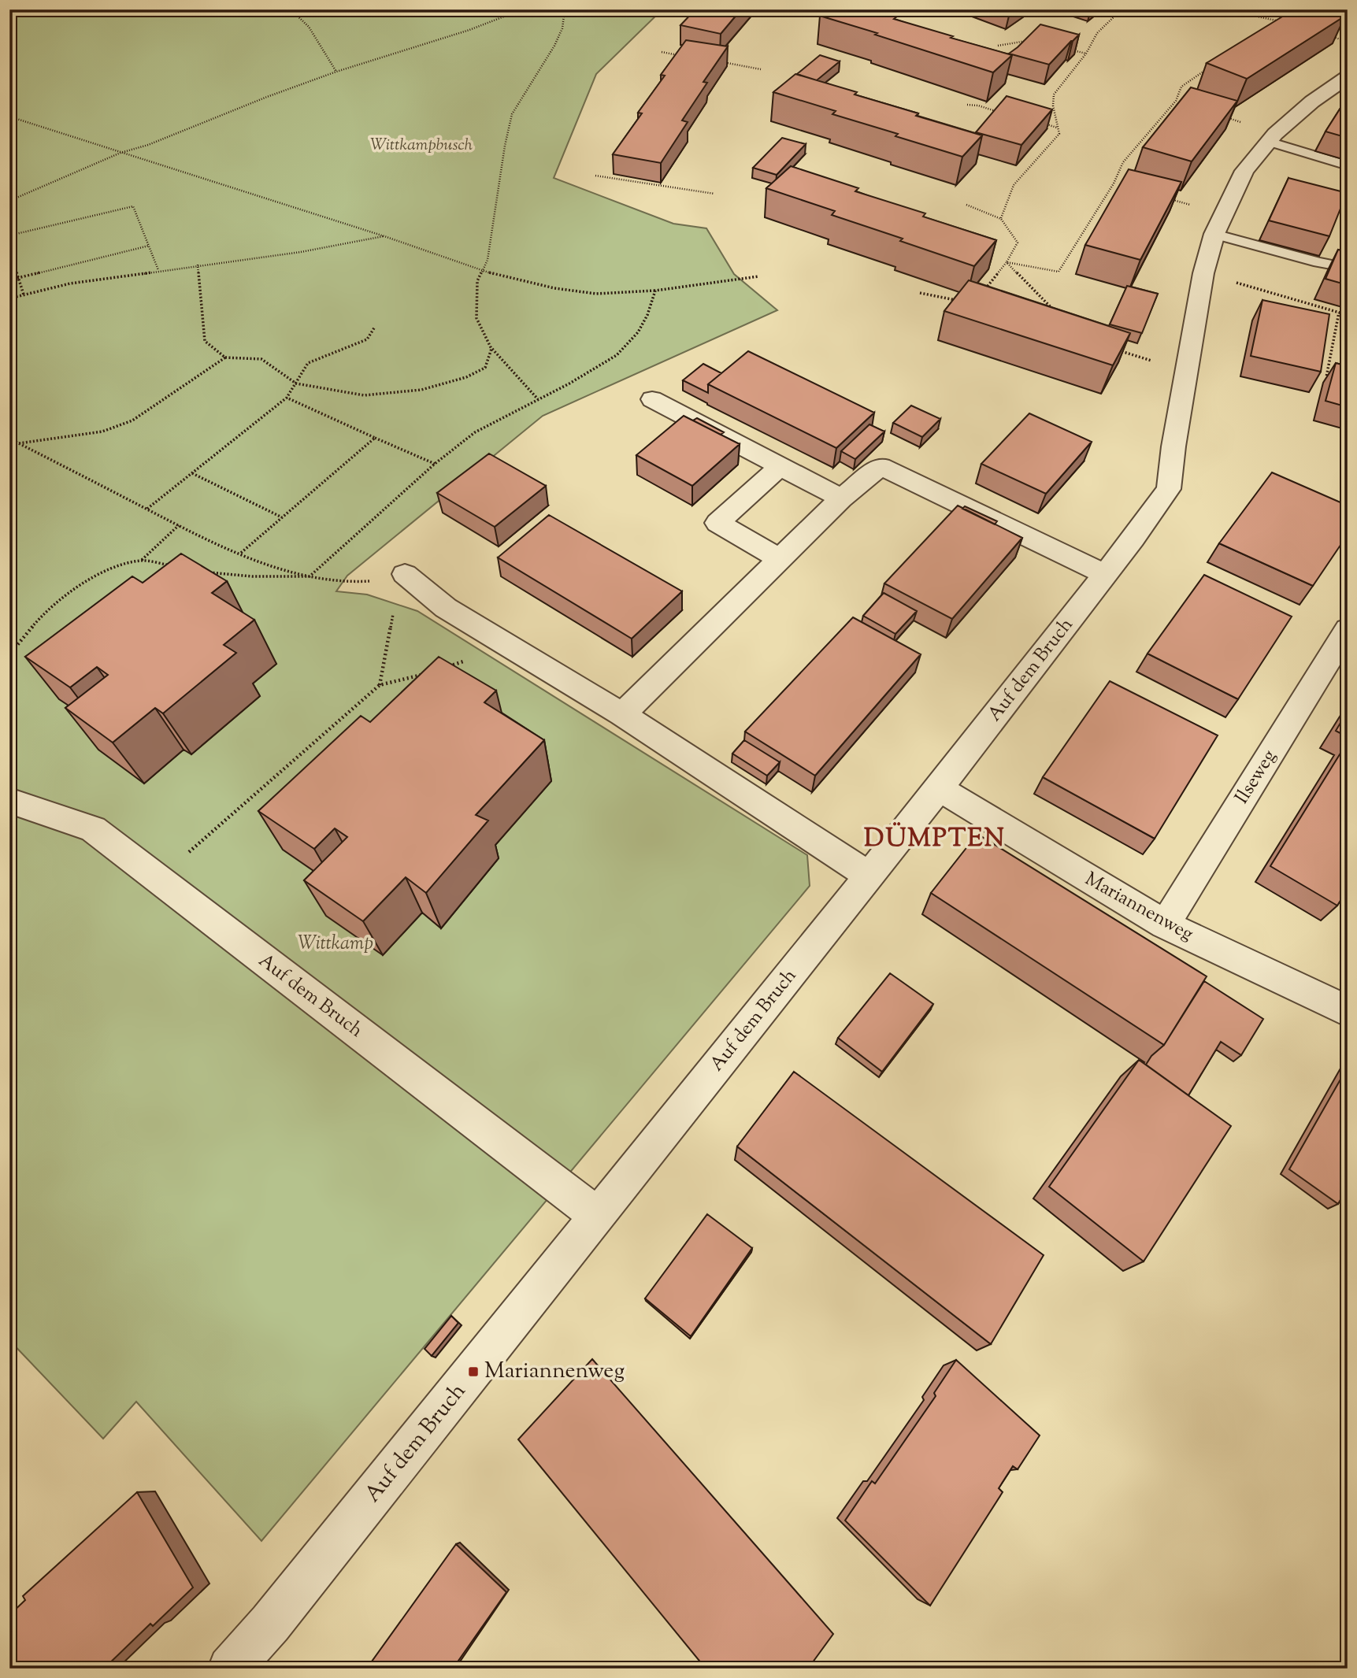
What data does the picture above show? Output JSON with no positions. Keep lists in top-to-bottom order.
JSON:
{
  "streets": {
    "street": ["Auf dem Bruch", "Ilseweg", "Mariannenweg"]
  },
  "crossings": [
    ["Auf dem Bruch", "Mariannenweg"],
    ["Ilseweg", "Mariannenweg"]
  ],
  "districts": ["DÜMPTEN"],
  "parks": ["Wittkampbusch", "Wittkamp"],
  "places": {
    "transit": ["Mariannenweg"]
  }
}
